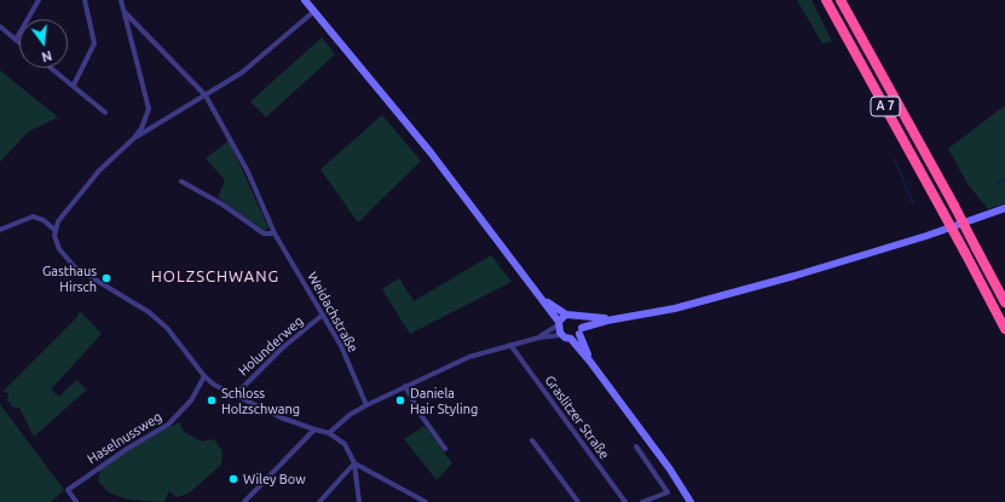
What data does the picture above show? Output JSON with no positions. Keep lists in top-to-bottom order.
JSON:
{
  "streets": {
    "highway": ["A 7"],
    "street": [
      "Weidachstraße",
      "Holunderweg",
      "Graslitzer Straße",
      "Haselnussweg"
    ]
  },
  "crossings": [
    ["Weidachstraße", "Holunderweg"]
  ],
  "districts": ["HOLZSCHWANG"],
  "places": [
    "Gasthaus Hirsch",
    "Schloss Holzschwang",
    "Daniela Hair Styling",
    "Wiley Bow"
  ],
  "north": "bottom"
}
